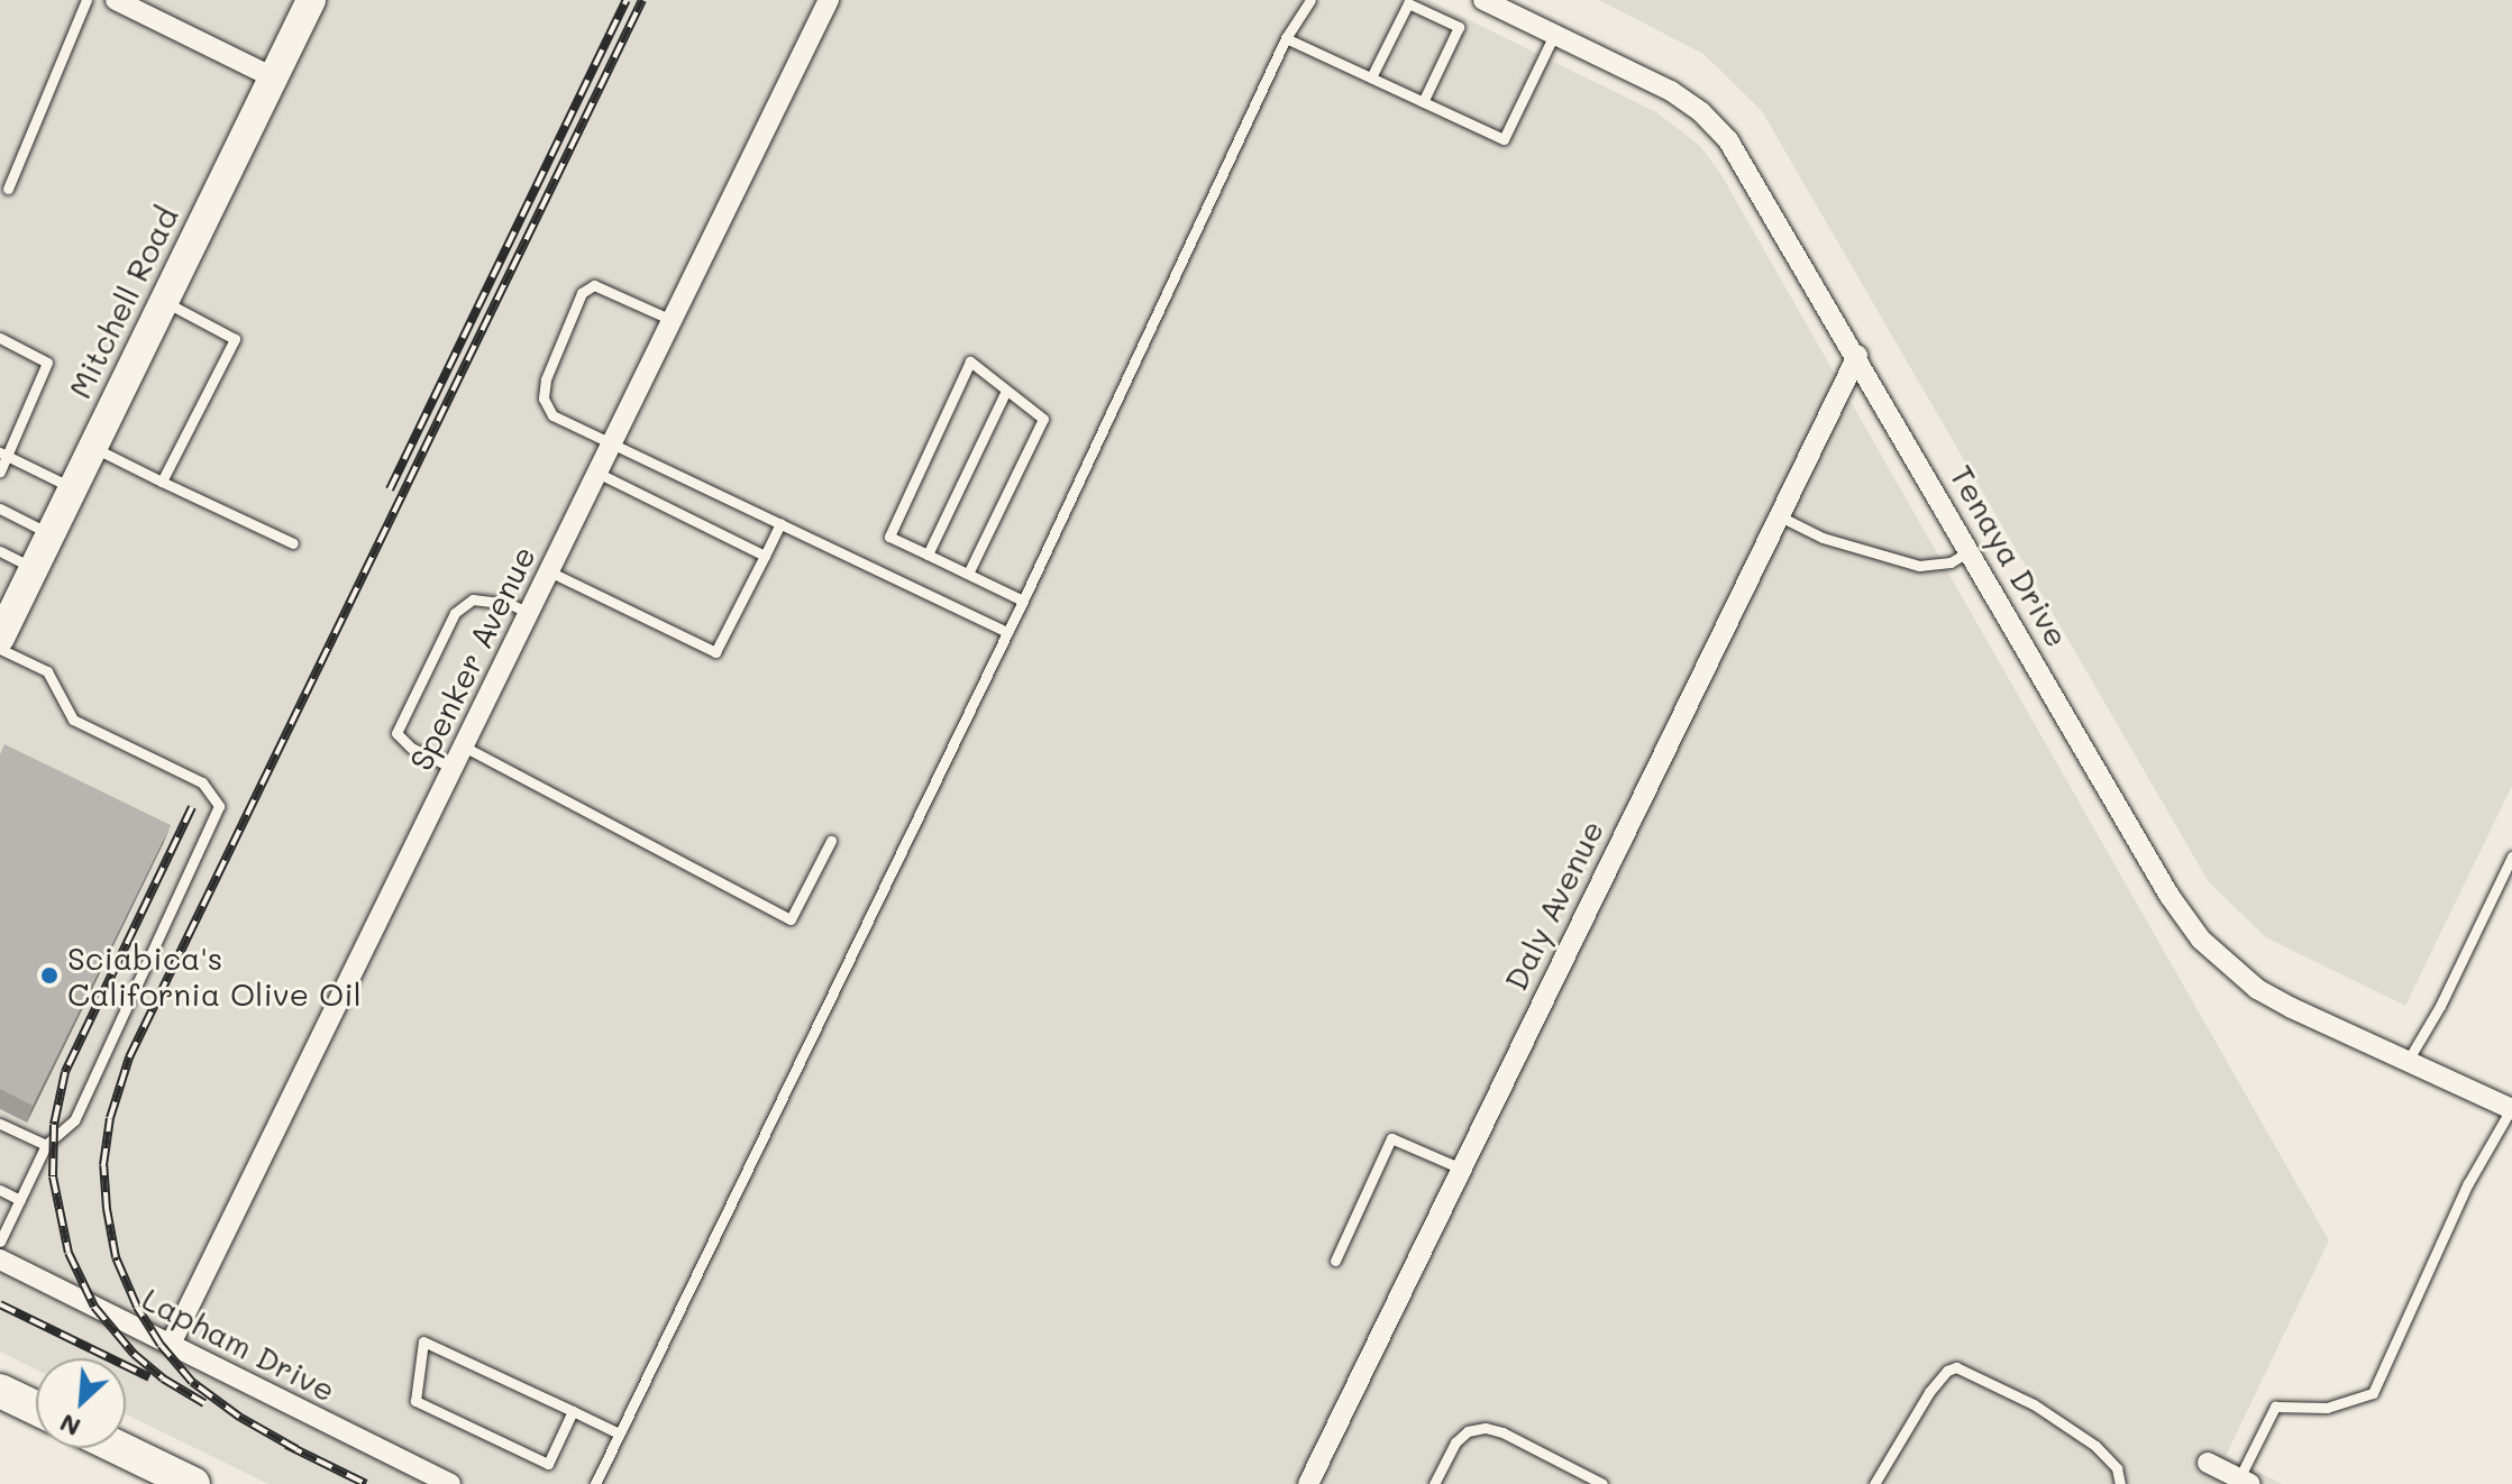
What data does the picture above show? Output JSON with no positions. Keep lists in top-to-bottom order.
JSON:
{
  "streets": {
    "main road": ["Mitchell Road"],
    "street": [
      "Tenaya Drive",
      "Spenker Avenue",
      "Daly Avenue",
      "Lapham Drive"
    ]
  },
  "crossings": [
    ["Tenaya Drive", "Daly Avenue"],
    ["Spenker Avenue", "Lapham Drive"]
  ],
  "places": ["Sciabica's California Olive Oil"],
  "north": "bottom left"
}
